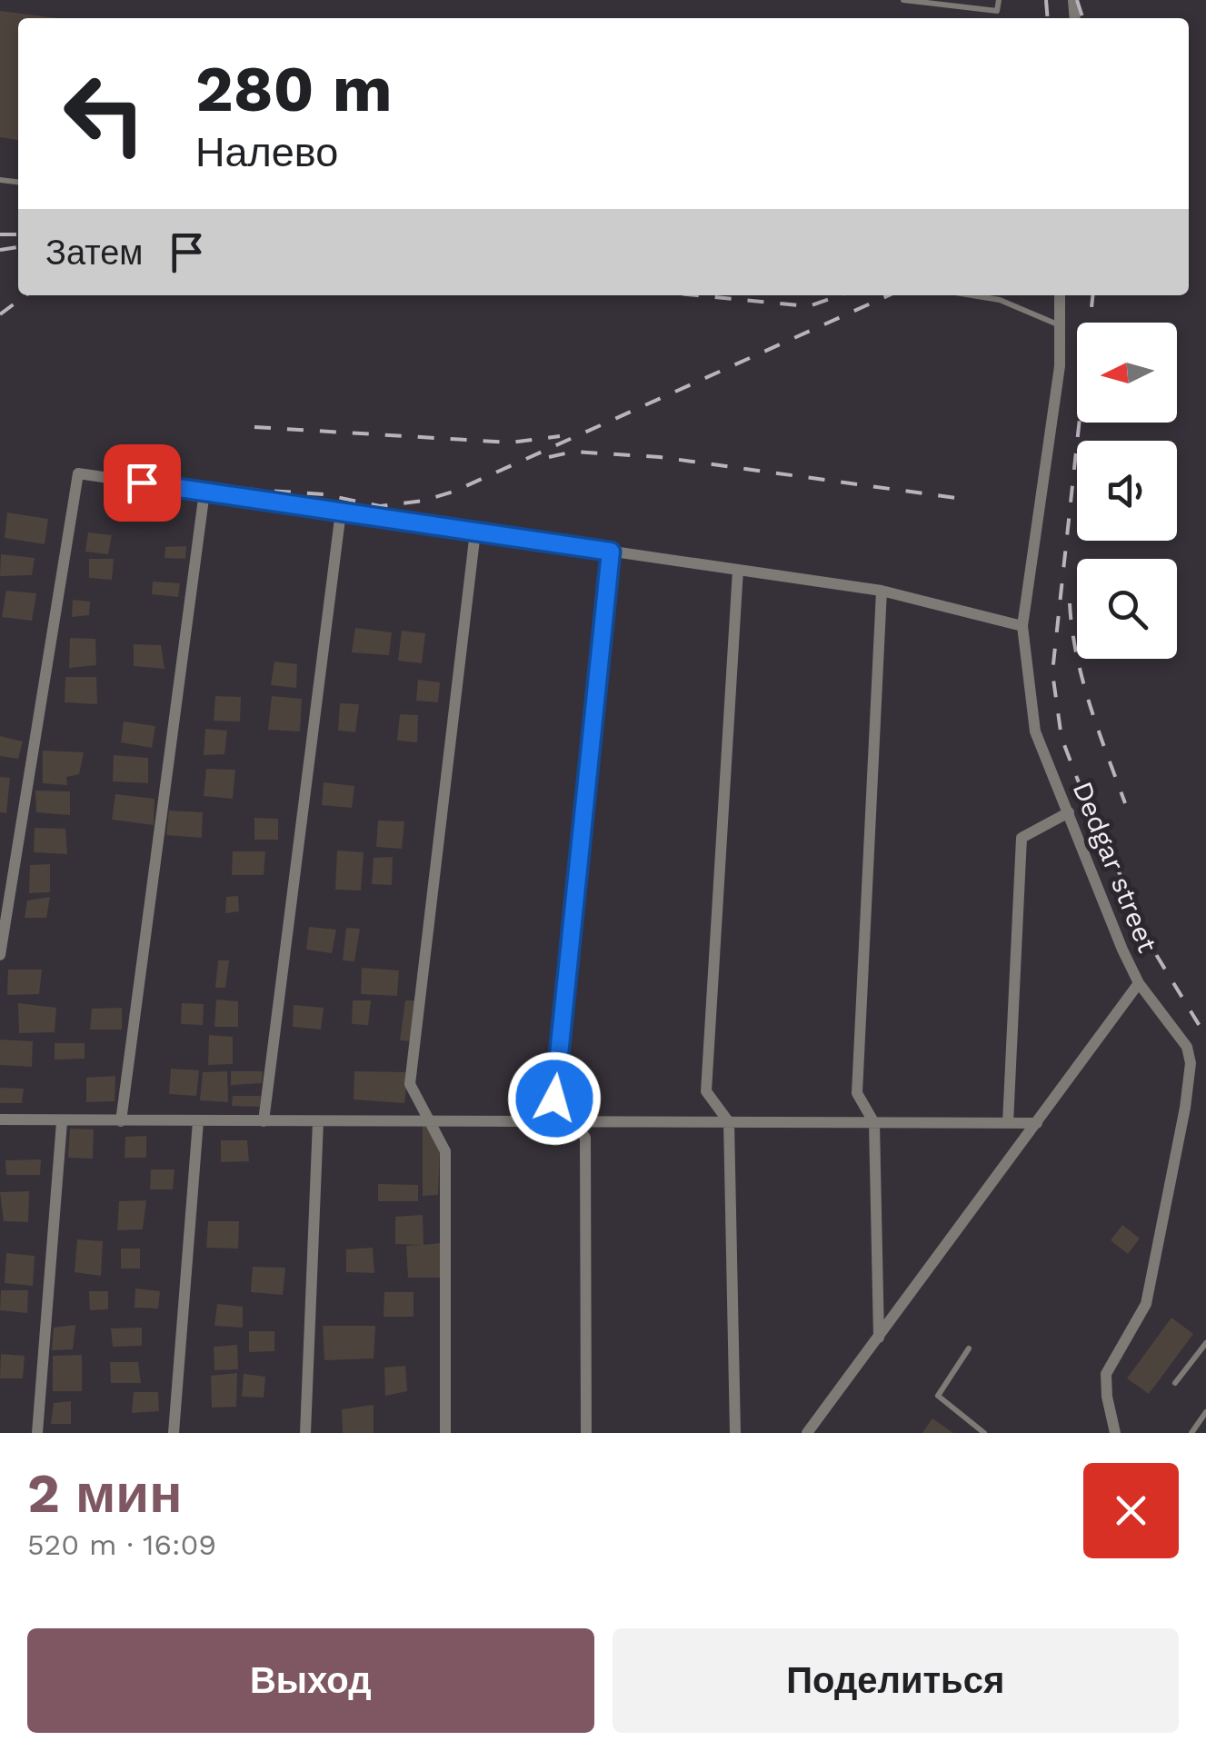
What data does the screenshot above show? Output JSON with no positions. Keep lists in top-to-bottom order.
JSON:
{
  "streets": {
    "street": ["Dedgar street"]
  },
  "north": "left",
  "page": {
    "turn": ["280 m", "Налево"],
    "then": "Затем",
    "heading": ["2 мин", "520 m · 16:09"],
    "buttons": ["Выход", "Поделиться"]
  }
}
